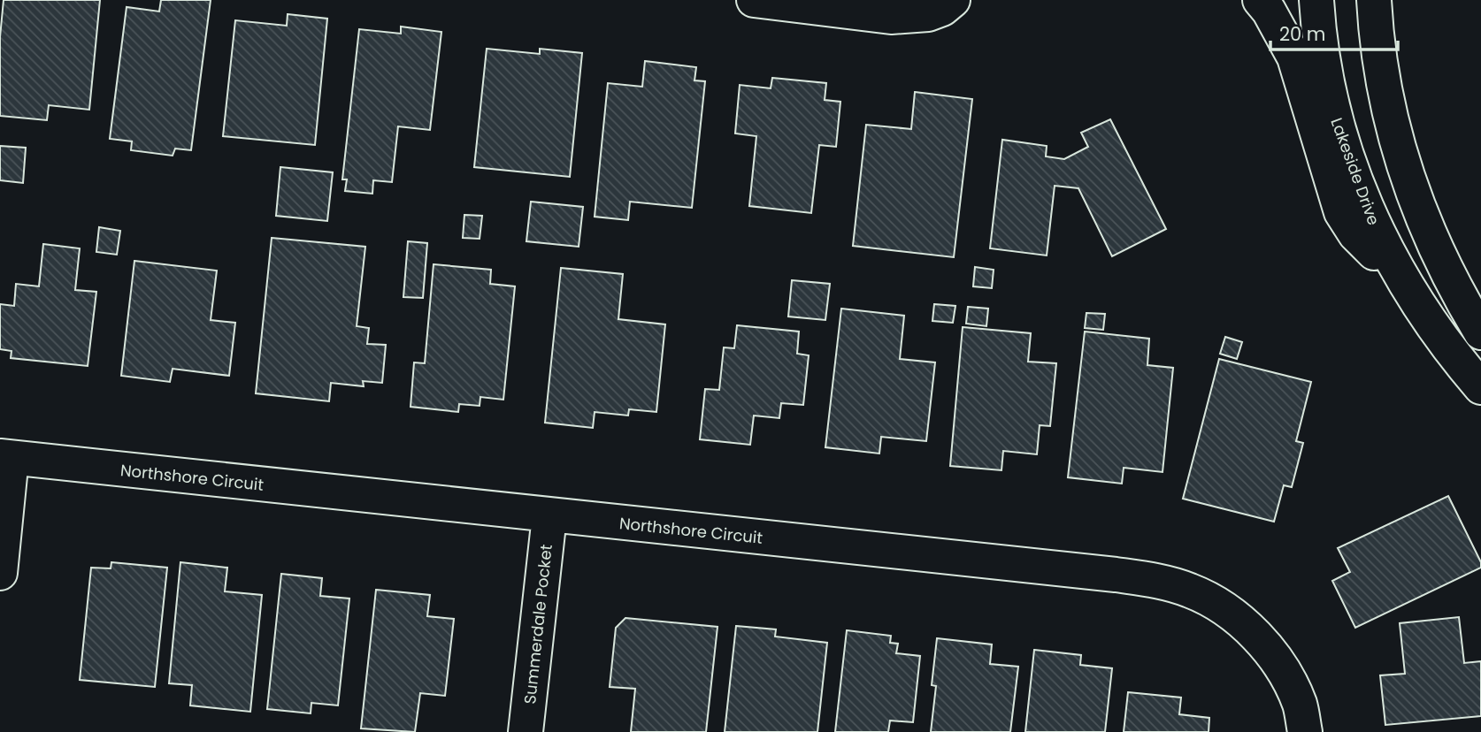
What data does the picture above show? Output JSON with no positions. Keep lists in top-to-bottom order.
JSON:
{
  "streets": {
    "street": ["Lakeside Drive", "Northshore Circuit", "Summerdale Pocket"]
  },
  "crossings": [
    ["Northshore Circuit", "Summerdale Pocket"]
  ],
  "scale_bar": "20 m"
}
